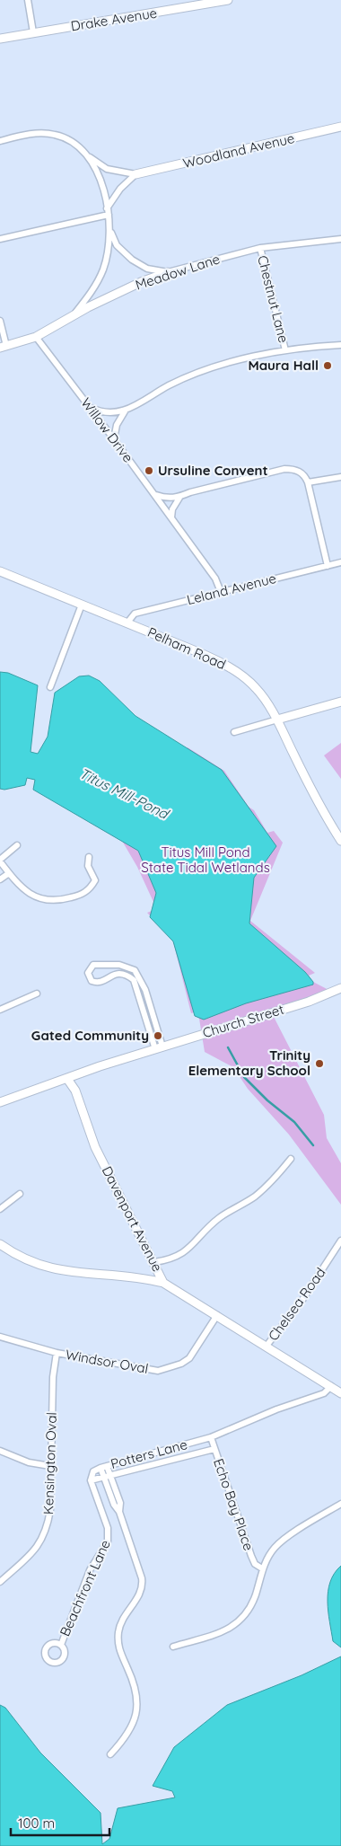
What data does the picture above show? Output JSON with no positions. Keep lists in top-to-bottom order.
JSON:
{
  "streets": {
    "street": [
      "Drake Avenue",
      "Woodland Avenue",
      "Meadow Lane",
      "Chestnut Lane",
      "Willow Drive",
      "Leland Avenue",
      "Pelham Road",
      "Church Street",
      "Davenport Avenue",
      "Chelsea Road",
      "Windsor Oval",
      "Potters Lane",
      "Kensington Oval",
      "Echo Bay Place",
      "Beachfront Lane"
    ]
  },
  "crossings": [
    ["Meadow Lane", "Chestnut Lane"],
    ["Meadow Lane", "Willow Drive"],
    ["Willow Drive", "Leland Avenue"],
    ["Leland Avenue", "Pelham Road"],
    ["Church Street", "Davenport Avenue"],
    ["Davenport Avenue", "Chelsea Road"],
    ["Davenport Avenue", "Windsor Oval"],
    ["Davenport Avenue", "Potters Lane"],
    ["Windsor Oval", "Kensington Oval"],
    ["Potters Lane", "Echo Bay Place"],
    ["Potters Lane", "Beachfront Lane"]
  ],
  "water": ["Titus Mill-Pond"],
  "parks": ["Titus Mill Pond State Tidal Wetlands"],
  "places": [
    "Maura Hall",
    "Ursuline Convent",
    "Gated Community",
    "Trinity Elementary School"
  ],
  "scale_bar": "100 m"
}
